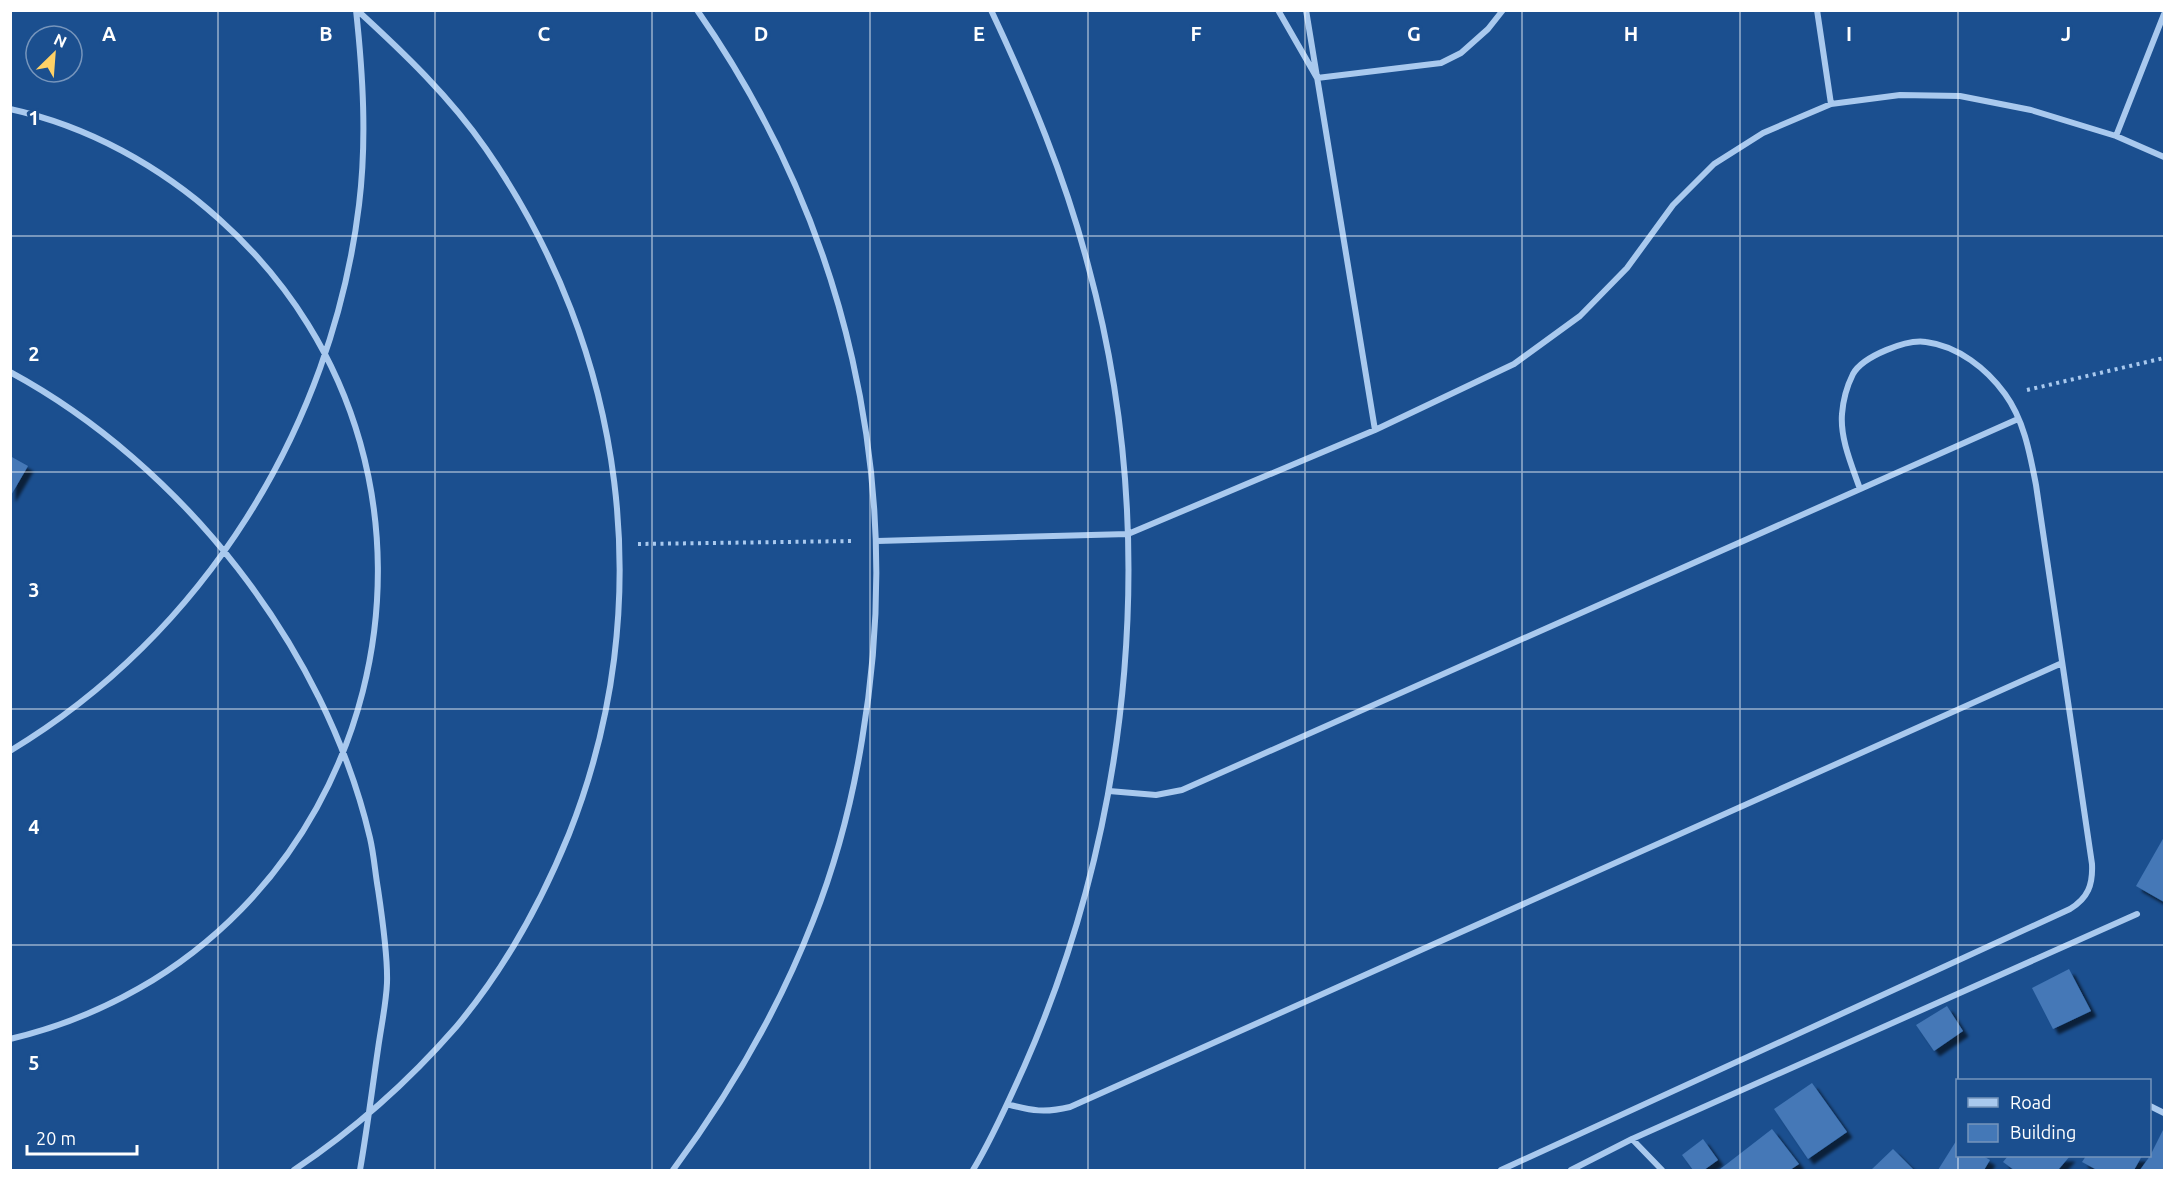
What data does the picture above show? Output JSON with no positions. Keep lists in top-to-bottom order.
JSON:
{
  "legend": ["Road", "Building"],
  "scale_bar": "20 m",
  "north": "top right",
  "grid": {
    "columns": [
      "A",
      "B",
      "C",
      "D",
      "E",
      "F",
      "G",
      "H",
      "I",
      "J"
    ],
    "rows": [
      "1",
      "2",
      "3",
      "4",
      "5"
    ]
  }
}
